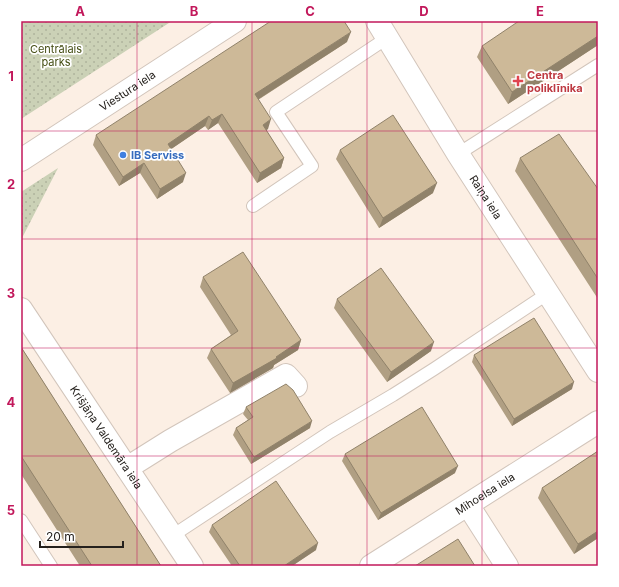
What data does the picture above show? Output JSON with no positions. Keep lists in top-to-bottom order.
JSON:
{
  "streets": {
    "street": [
      "Viestura iela",
      "Raiņa iela",
      "Krišjāņa Valdemāra iela",
      "Mihoelsa iela"
    ]
  },
  "parks": ["Centrālais parks"],
  "places": {
    "health": ["Centra poliklīnika"],
    "other": ["IB Serviss"]
  },
  "scale_bar": "20 m",
  "grid": {
    "columns": [
      "A",
      "B",
      "C",
      "D",
      "E"
    ],
    "rows": [
      "1",
      "2",
      "3",
      "4",
      "5"
    ]
  }
}
